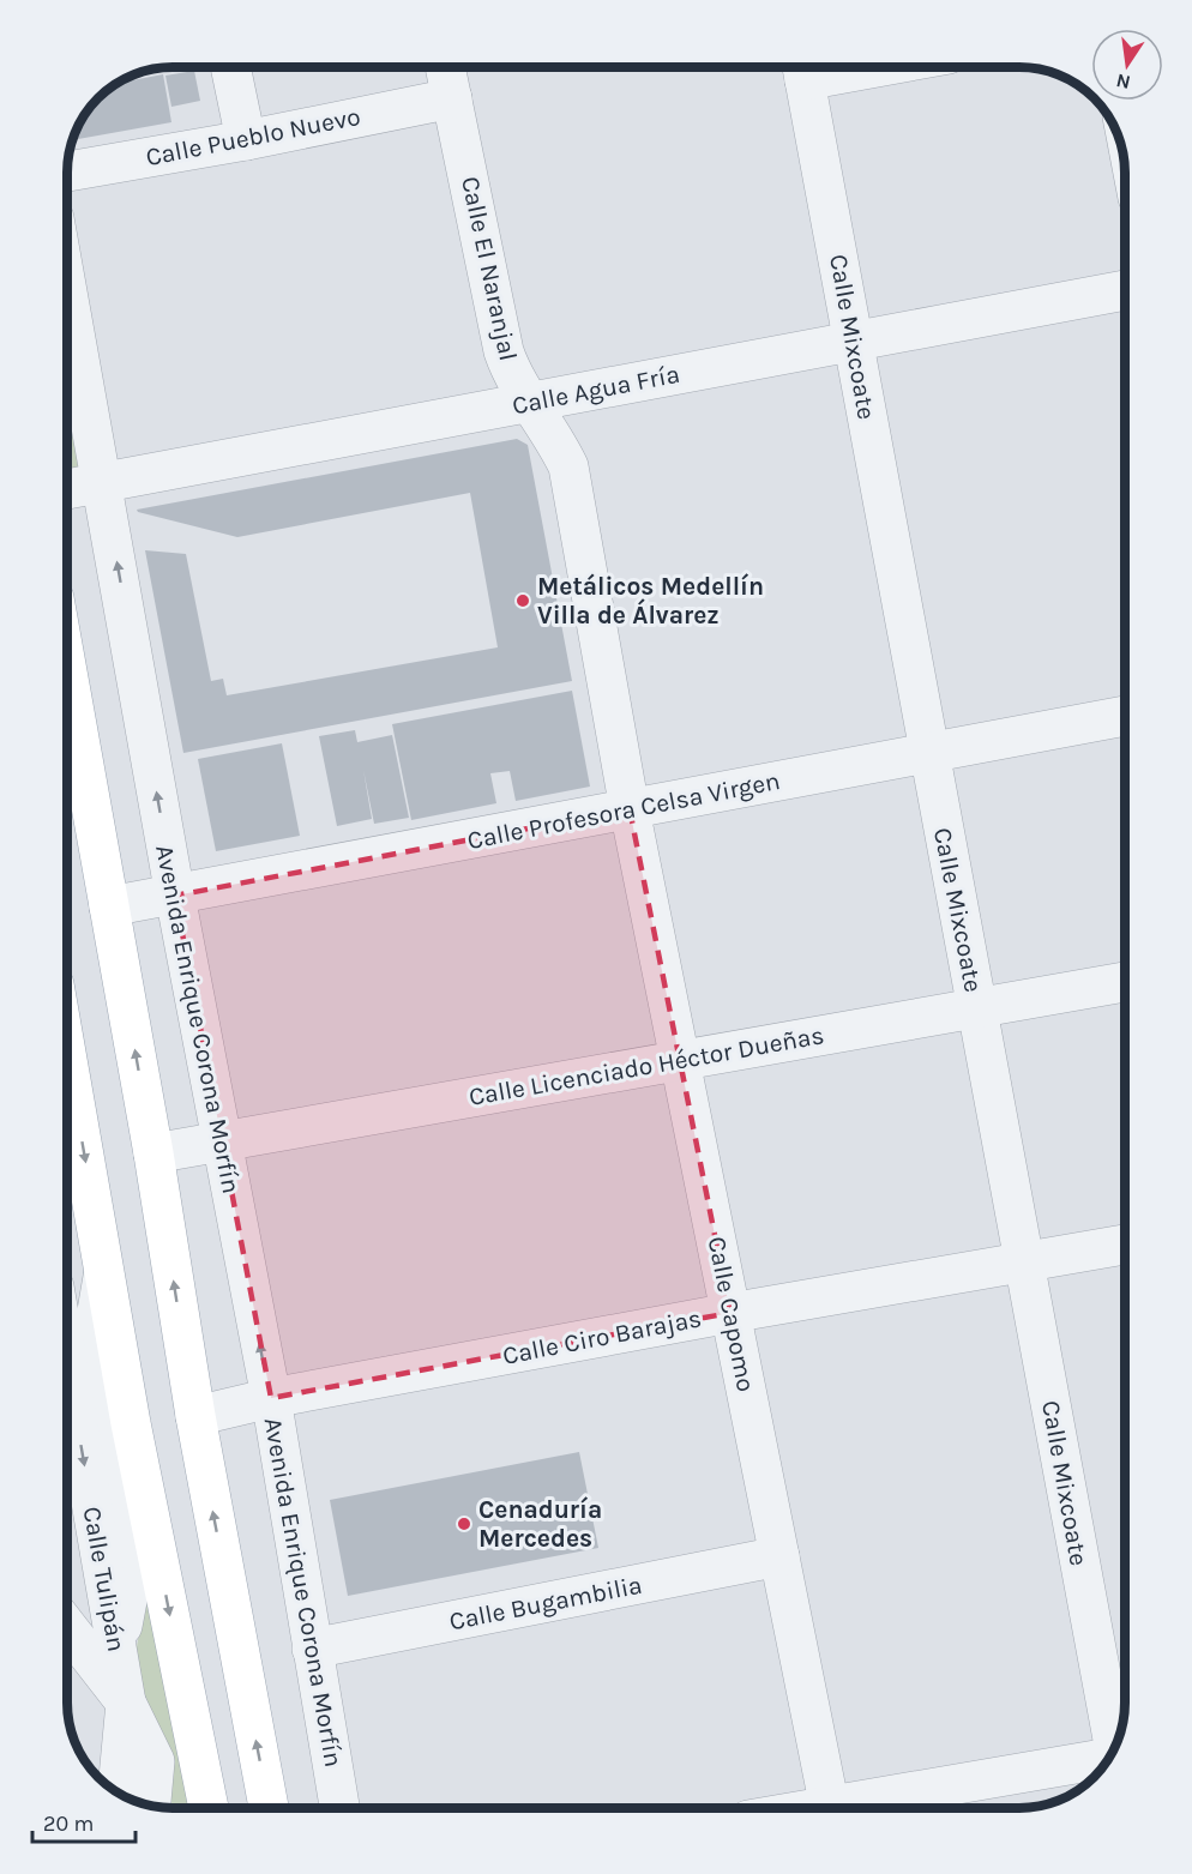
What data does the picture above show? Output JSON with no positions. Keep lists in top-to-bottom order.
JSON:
{
  "streets": {
    "street": [
      "Calle Pueblo Nuevo",
      "Calle El Naranjal",
      "Calle Mixcoate",
      "Calle Agua Fría",
      "Calle Profesora Celsa Virgen",
      "Avenida Enrique Corona Morfín",
      "Calle Licenciado Héctor Dueñas",
      "Calle Capomo",
      "Calle Ciro Barajas",
      "Calle Tulipán",
      "Calle Bugambilia"
    ]
  },
  "crossings": [
    ["Calle Pueblo Nuevo", "Calle El Naranjal"],
    ["Calle El Naranjal", "Calle Agua Fría"],
    ["Calle El Naranjal", "Calle Profesora Celsa Virgen"],
    ["Calle El Naranjal", "Calle Capomo"],
    ["Calle Mixcoate", "Calle Agua Fría"],
    ["Calle Mixcoate", "Calle Profesora Celsa Virgen"],
    ["Calle Mixcoate", "Calle Licenciado Héctor Dueñas"],
    ["Calle Mixcoate", "Calle Ciro Barajas"],
    ["Calle Agua Fría", "Avenida Enrique Corona Morfín"],
    ["Calle Profesora Celsa Virgen", "Avenida Enrique Corona Morfín"],
    ["Calle Profesora Celsa Virgen", "Calle Capomo"],
    ["Avenida Enrique Corona Morfín", "Calle Licenciado Héctor Dueñas"],
    ["Avenida Enrique Corona Morfín", "Calle Ciro Barajas"],
    ["Avenida Enrique Corona Morfín", "Calle Bugambilia"],
    ["Calle Licenciado Héctor Dueñas", "Calle Capomo"],
    ["Calle Capomo", "Calle Ciro Barajas"],
    ["Calle Capomo", "Calle Bugambilia"]
  ],
  "one_way": ["Avenida Enrique Corona Morfín"],
  "places": ["Metálicos Medellín Villa de Álvarez", "Cenaduría Mercedes"],
  "scale_bar": "20 m",
  "north": "bottom"
}
